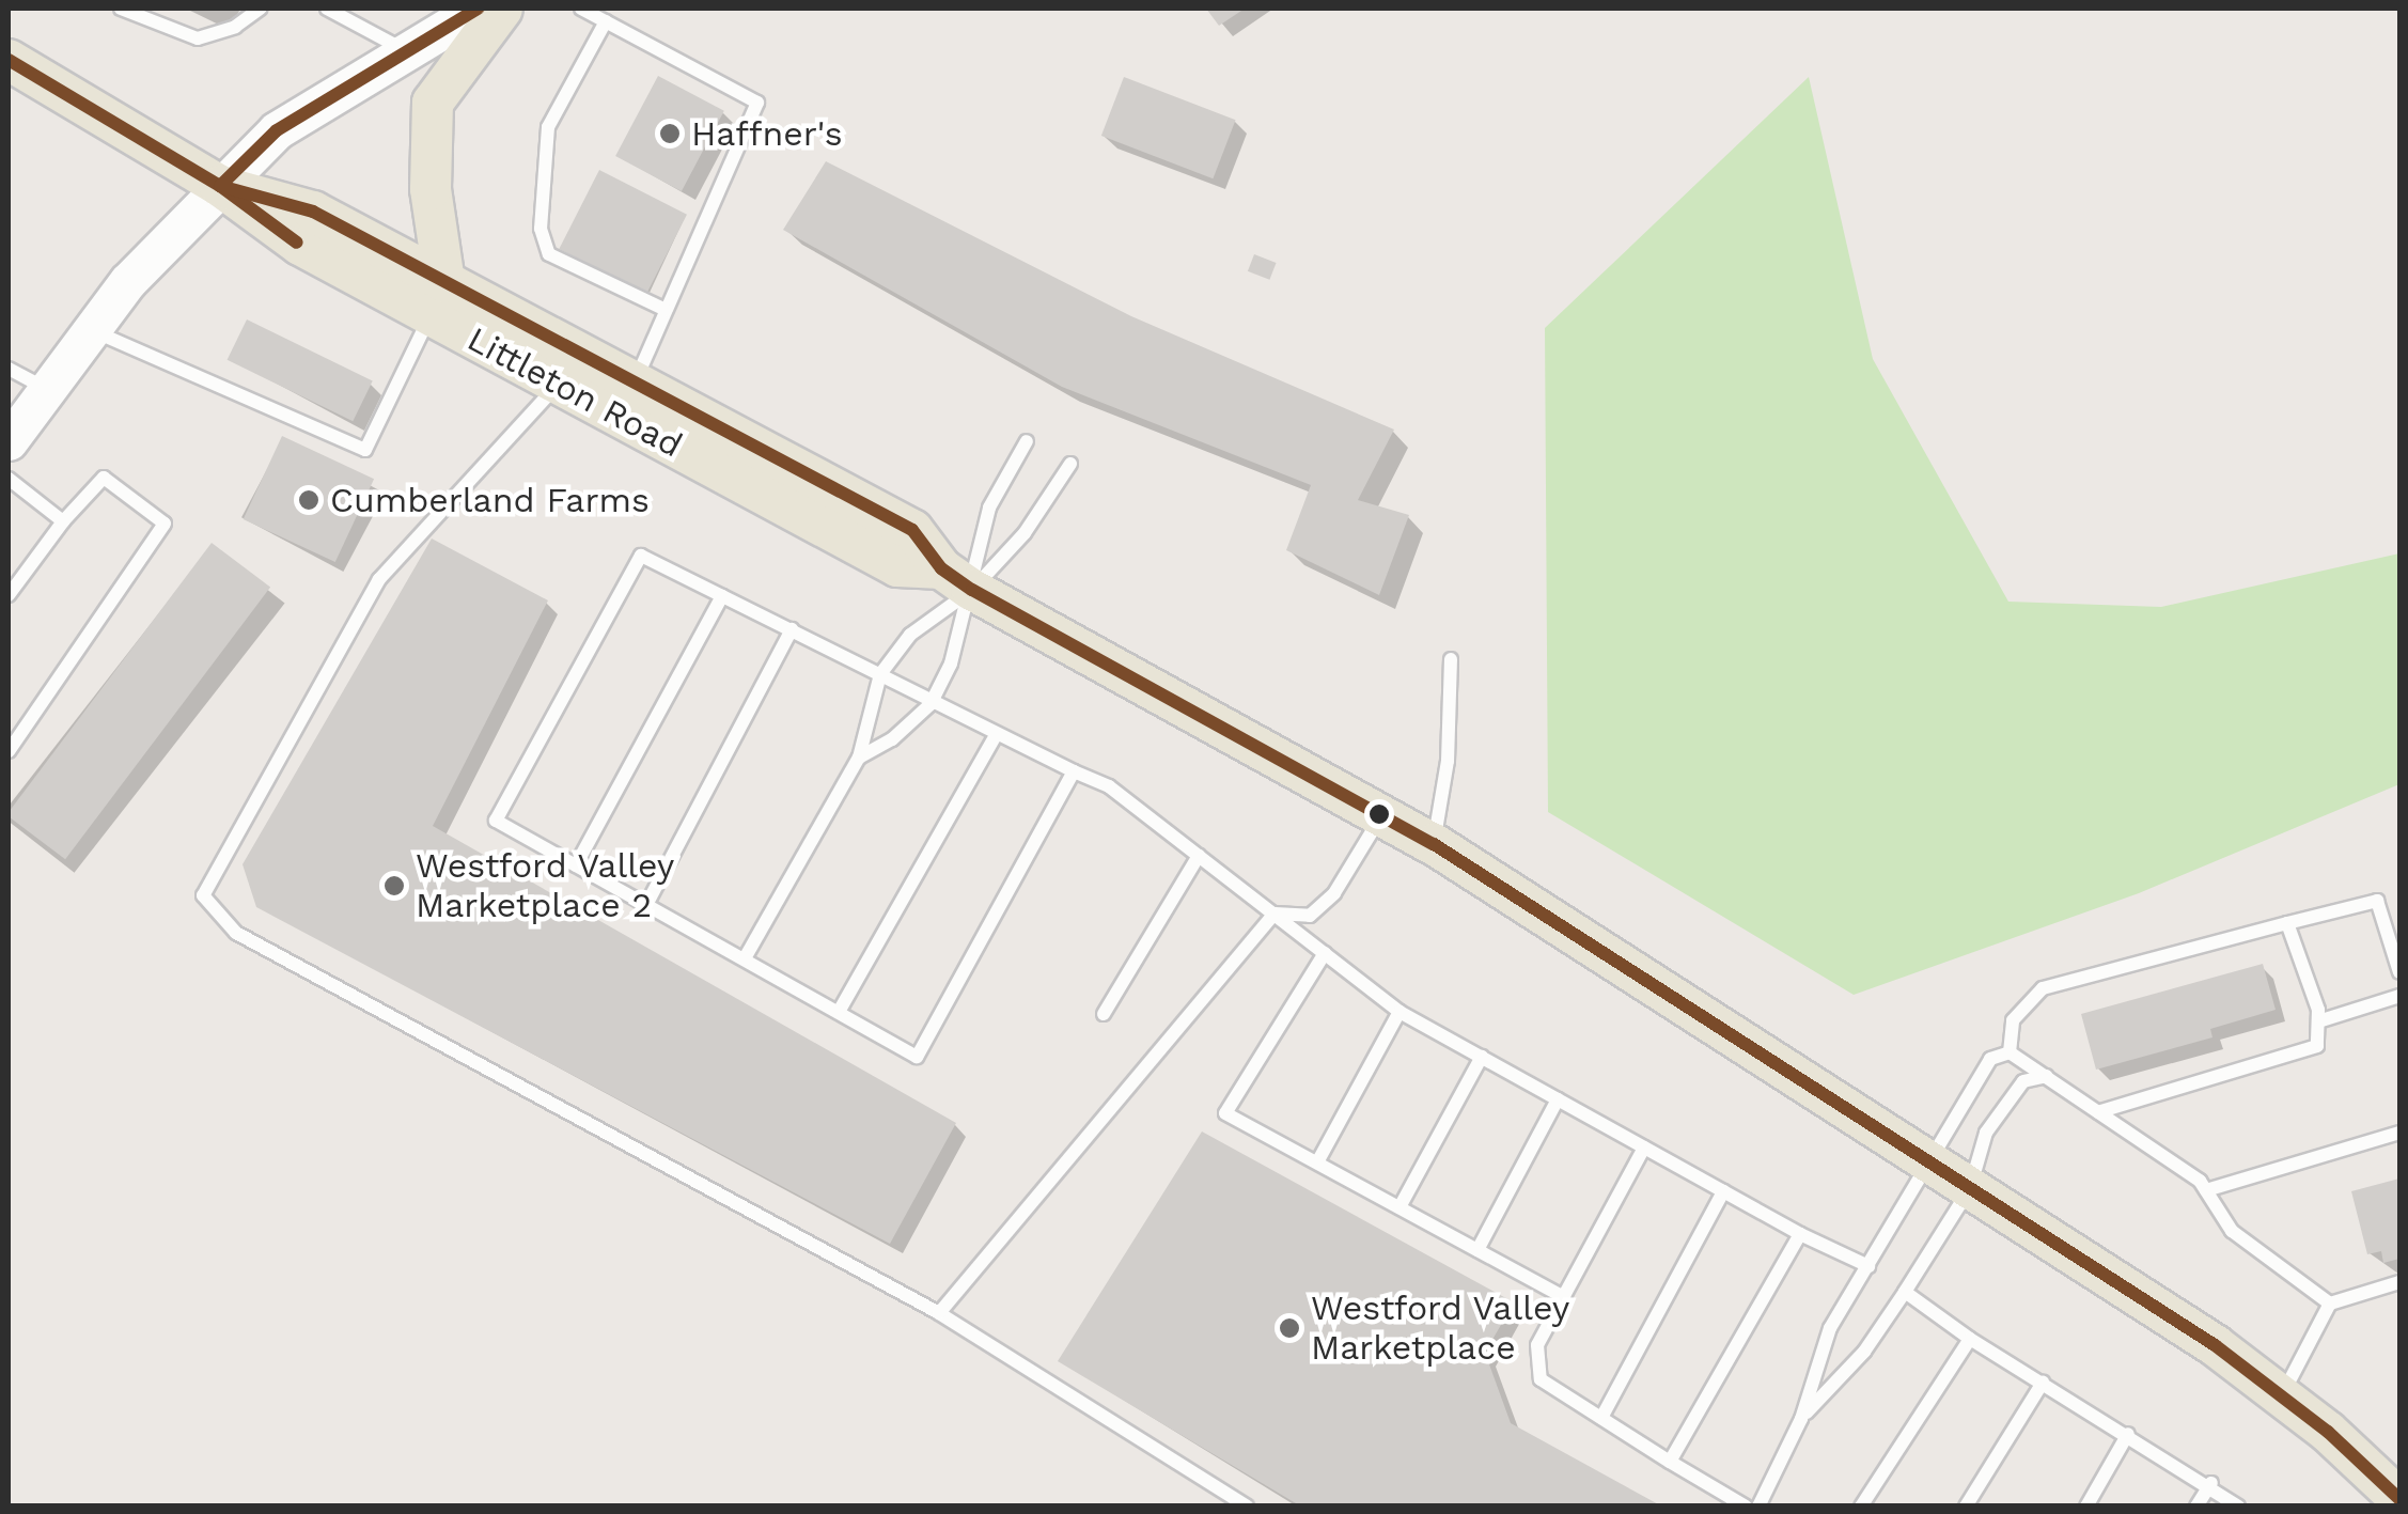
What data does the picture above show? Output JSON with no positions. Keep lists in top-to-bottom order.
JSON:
{
  "streets": {
    "main road": ["Littleton Road"]
  },
  "places": [
    "Haffner's",
    "Cumberland Farms",
    "Westford Valley Marketplace 2",
    "Westford Valley Marketplace"
  ]
}
